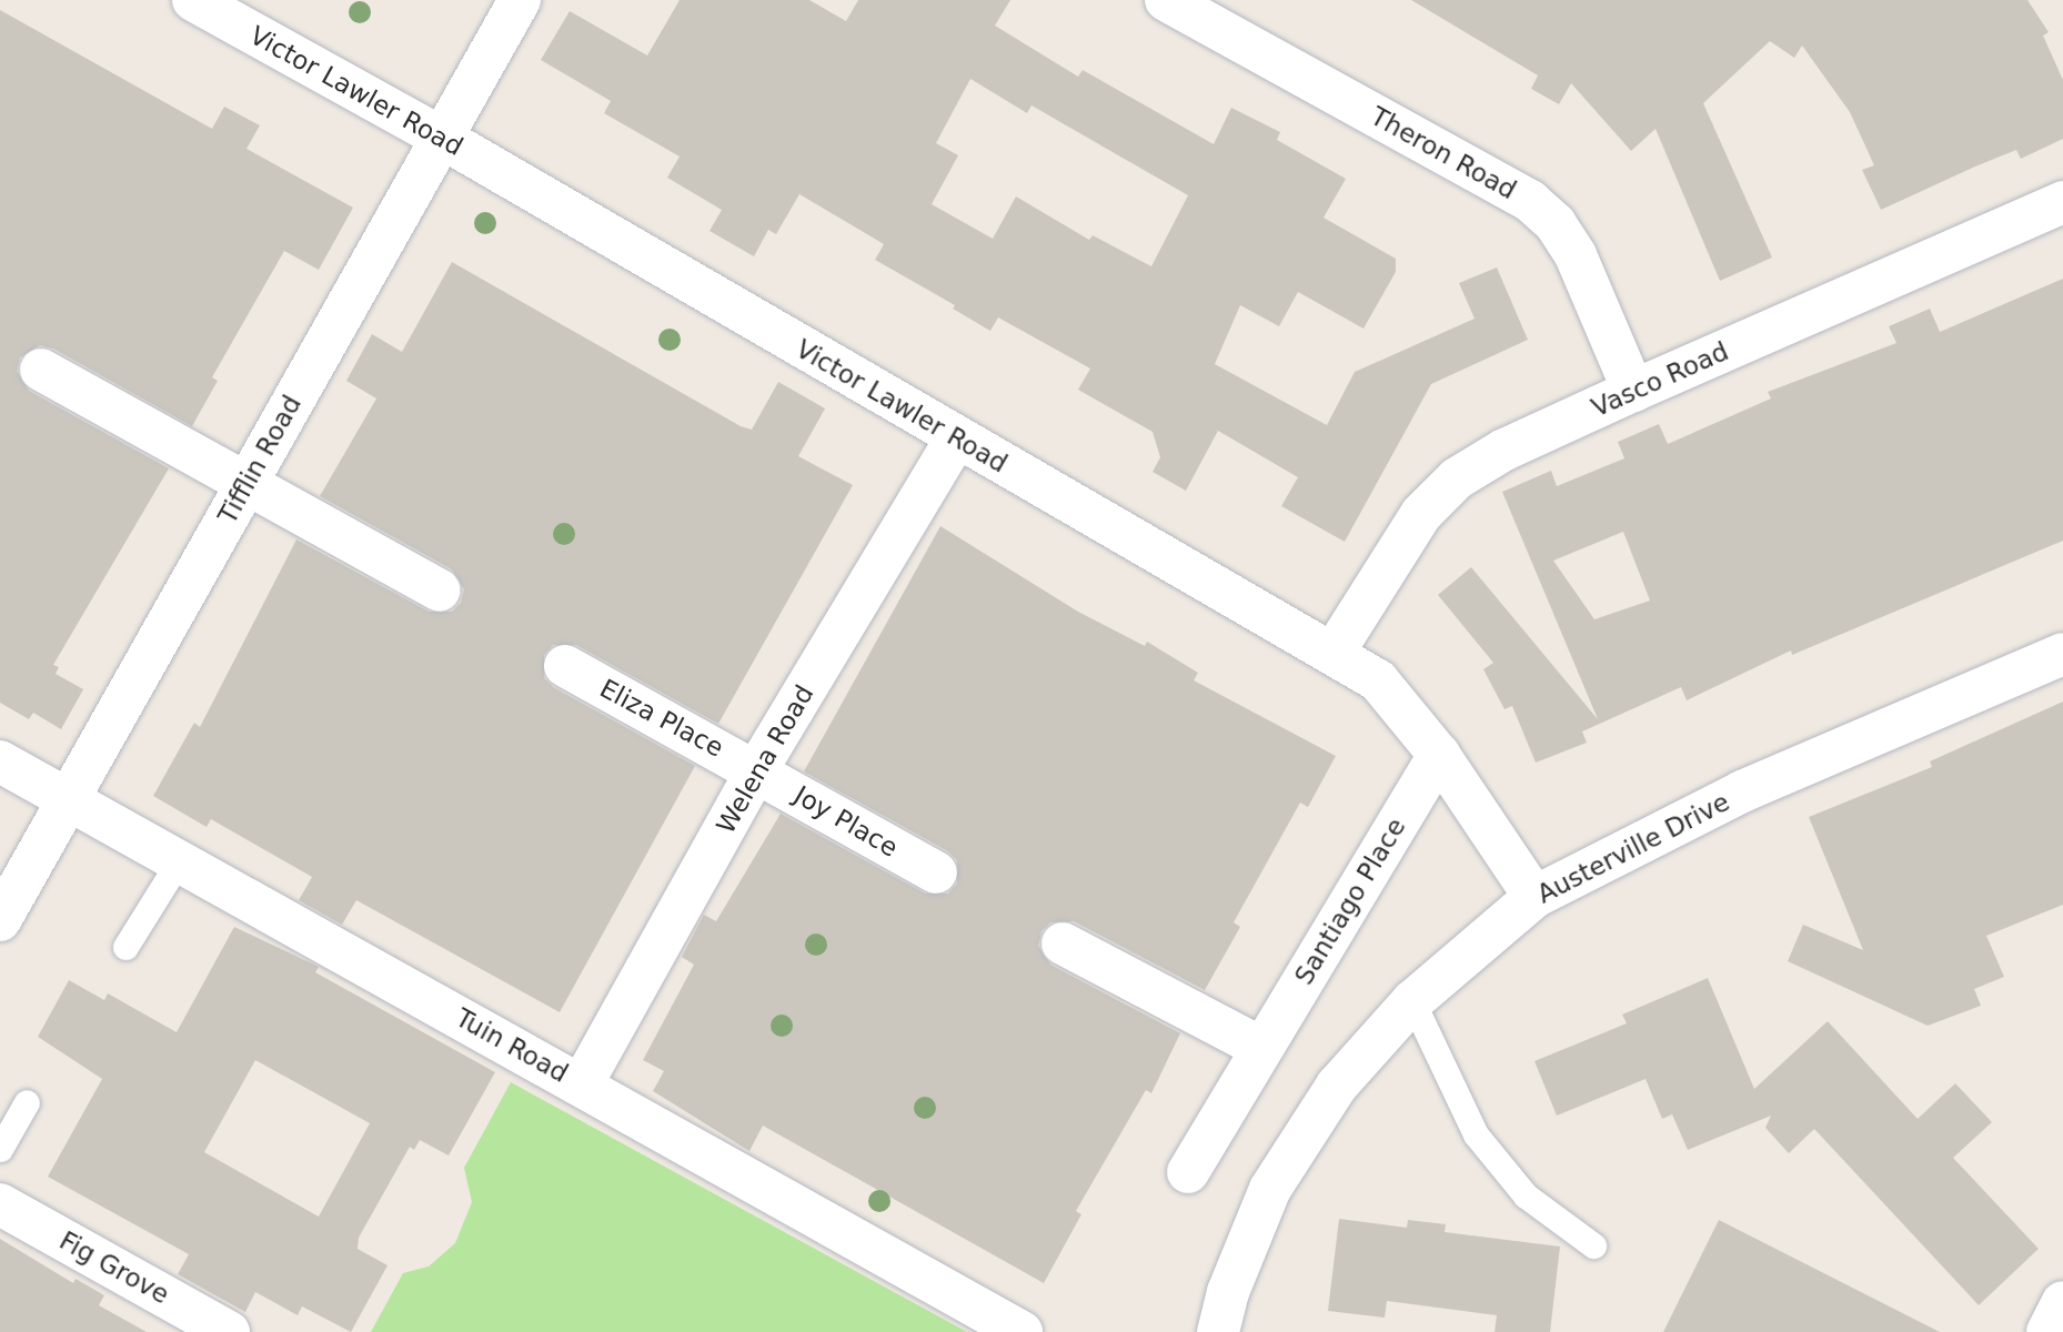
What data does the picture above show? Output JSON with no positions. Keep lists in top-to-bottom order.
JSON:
{
  "streets": {
    "street": [
      "Victor Lawler Road",
      "Theron Road",
      "Vasco Road",
      "Tifflin Road",
      "Eliza Place",
      "Welena Road",
      "Joy Place",
      "Austerville Drive",
      "Santiago Place",
      "Tuin Road",
      "Fig Grove"
    ]
  },
  "crossings": [
    ["Victor Lawler Road", "Vasco Road"],
    ["Victor Lawler Road", "Tifflin Road"],
    ["Victor Lawler Road", "Welena Road"],
    ["Victor Lawler Road", "Austerville Drive"],
    ["Victor Lawler Road", "Santiago Place"],
    ["Theron Road", "Vasco Road"],
    ["Tifflin Road", "Tuin Road"],
    ["Eliza Place", "Welena Road"],
    ["Eliza Place", "Joy Place"],
    ["Welena Road", "Joy Place"],
    ["Welena Road", "Tuin Road"]
  ]
}
